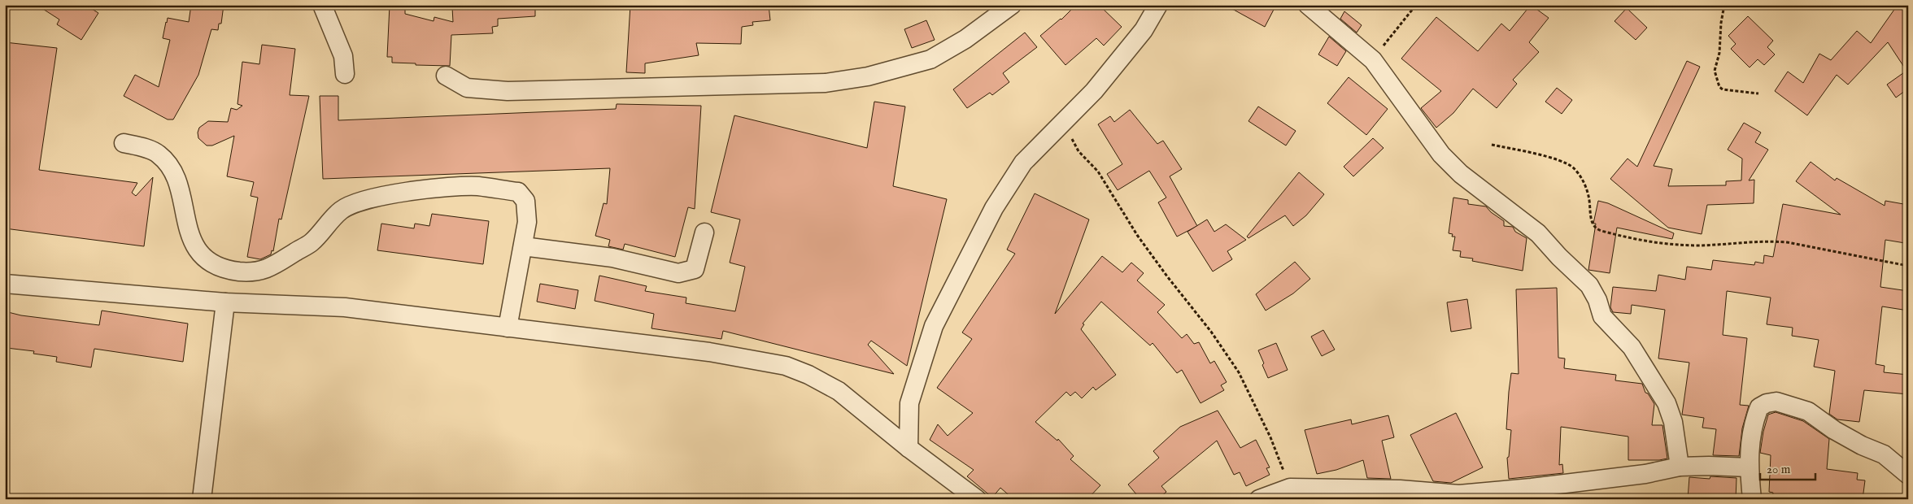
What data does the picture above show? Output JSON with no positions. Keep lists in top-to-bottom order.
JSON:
{
  "scale_bar": "20 m"
}
